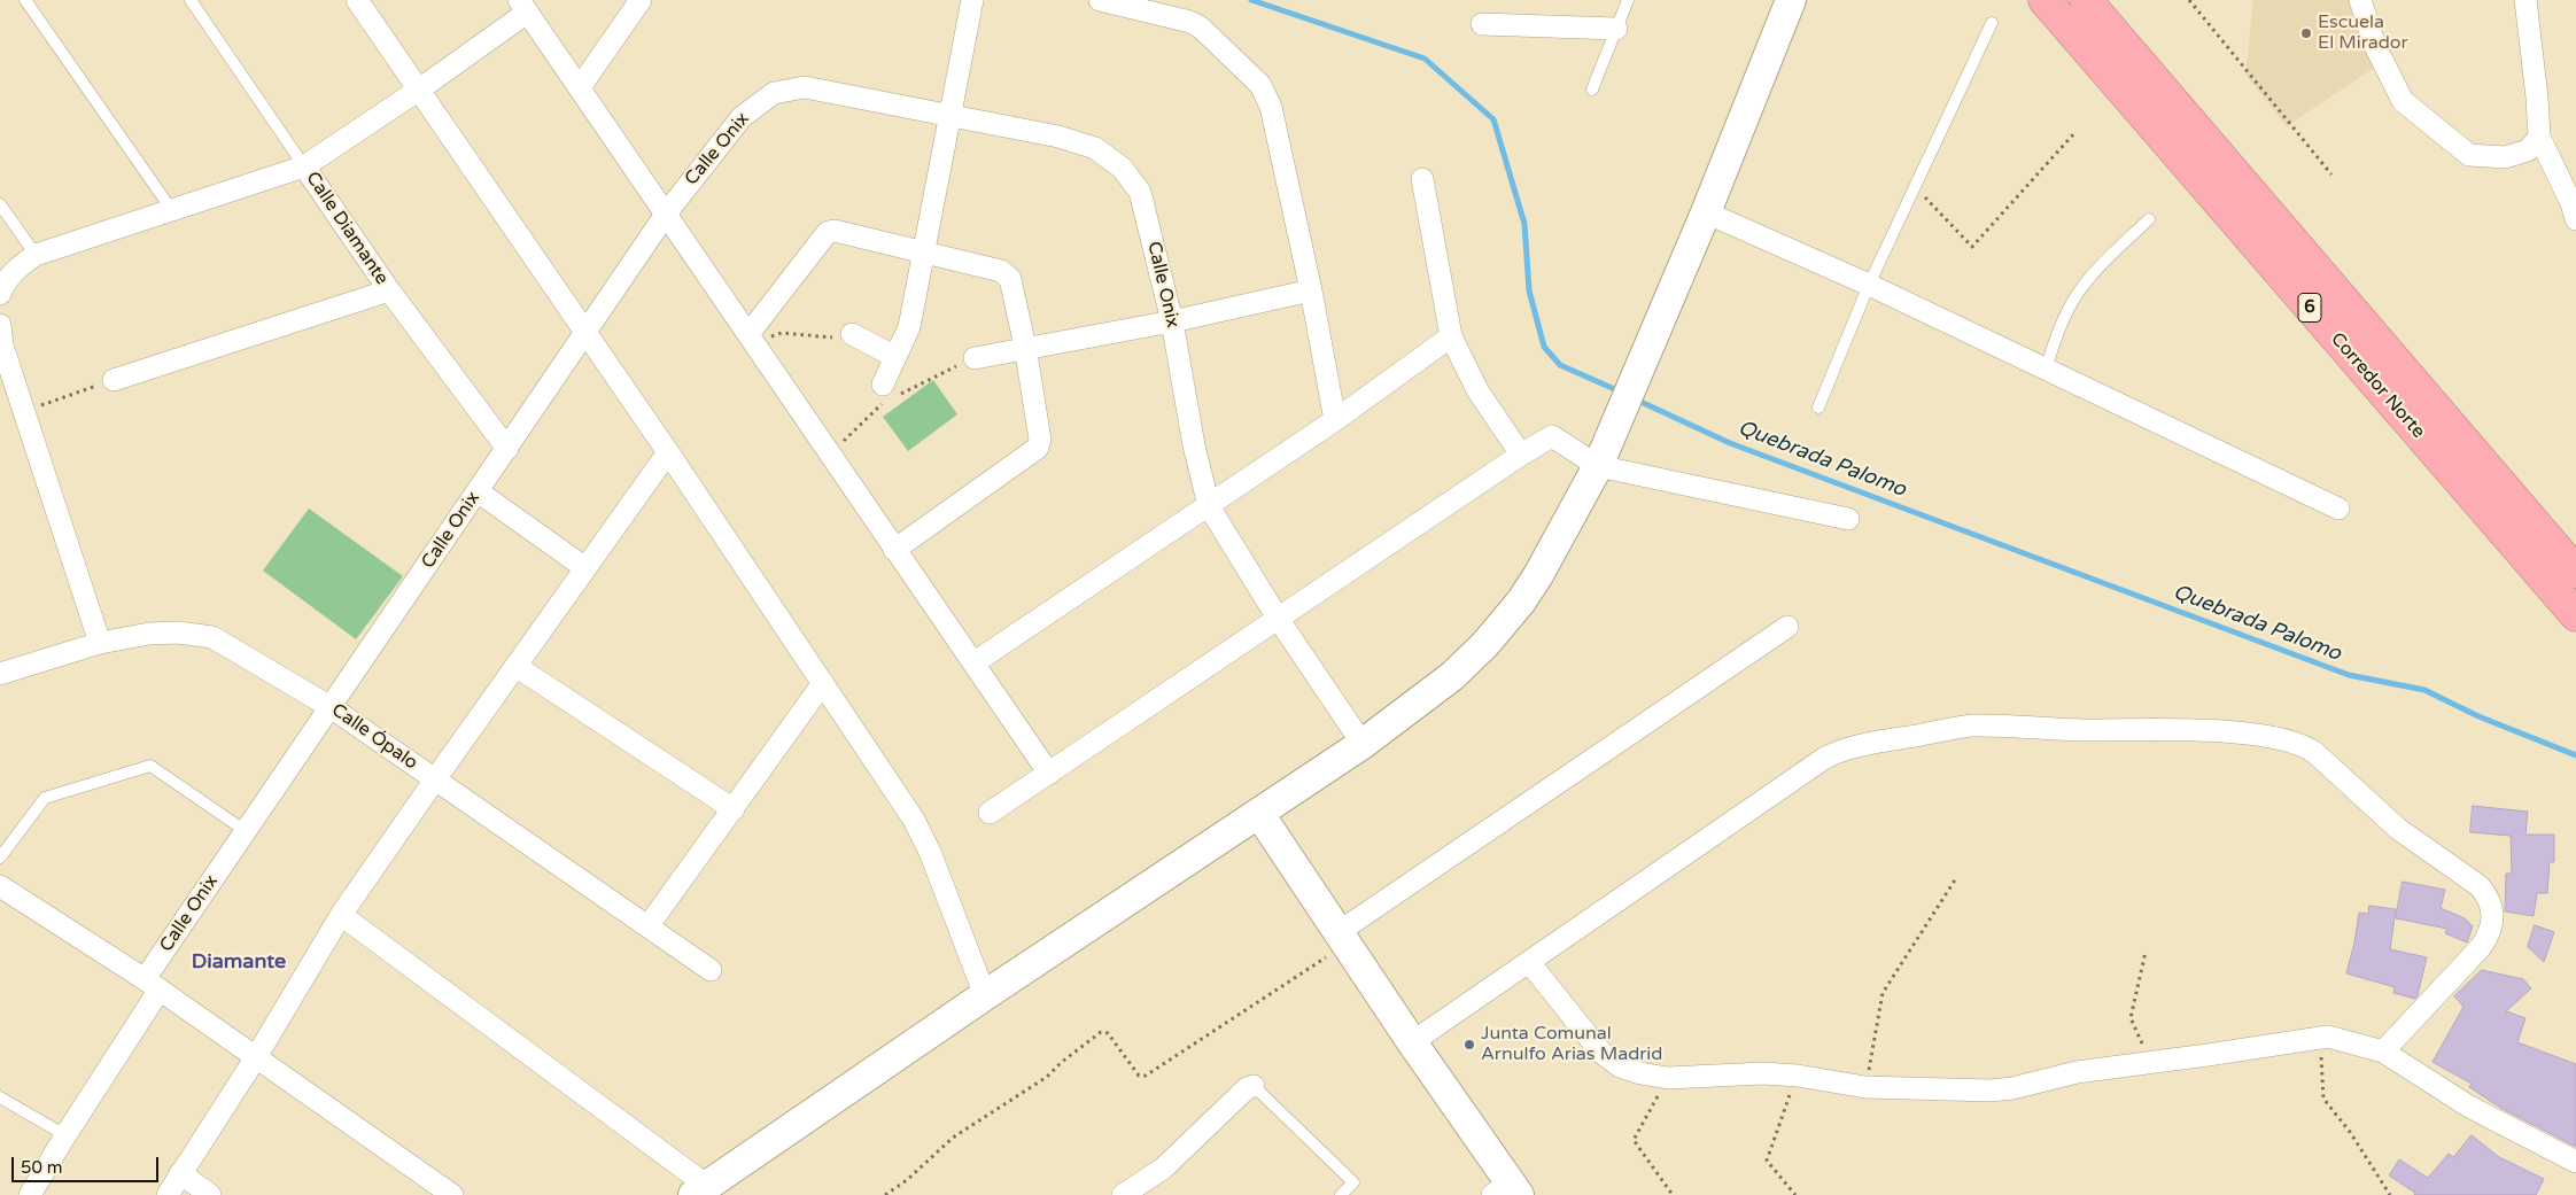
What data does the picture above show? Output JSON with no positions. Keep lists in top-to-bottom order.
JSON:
{
  "streets": {
    "highway": ["6", "Corredor Norte"],
    "street": ["Calle Onix", "Calle Diamante", "Calle Ópalo"]
  },
  "crossings": [
    ["Calle Onix", "Calle Diamante"],
    ["Calle Onix", "Calle Ópalo"]
  ],
  "districts": ["Diamante"],
  "water": ["Quebrada Palomo"],
  "places": ["Escuela El Mirador", "Junta Comunal Arnulfo Arias Madrid"],
  "scale_bar": "50 m"
}
